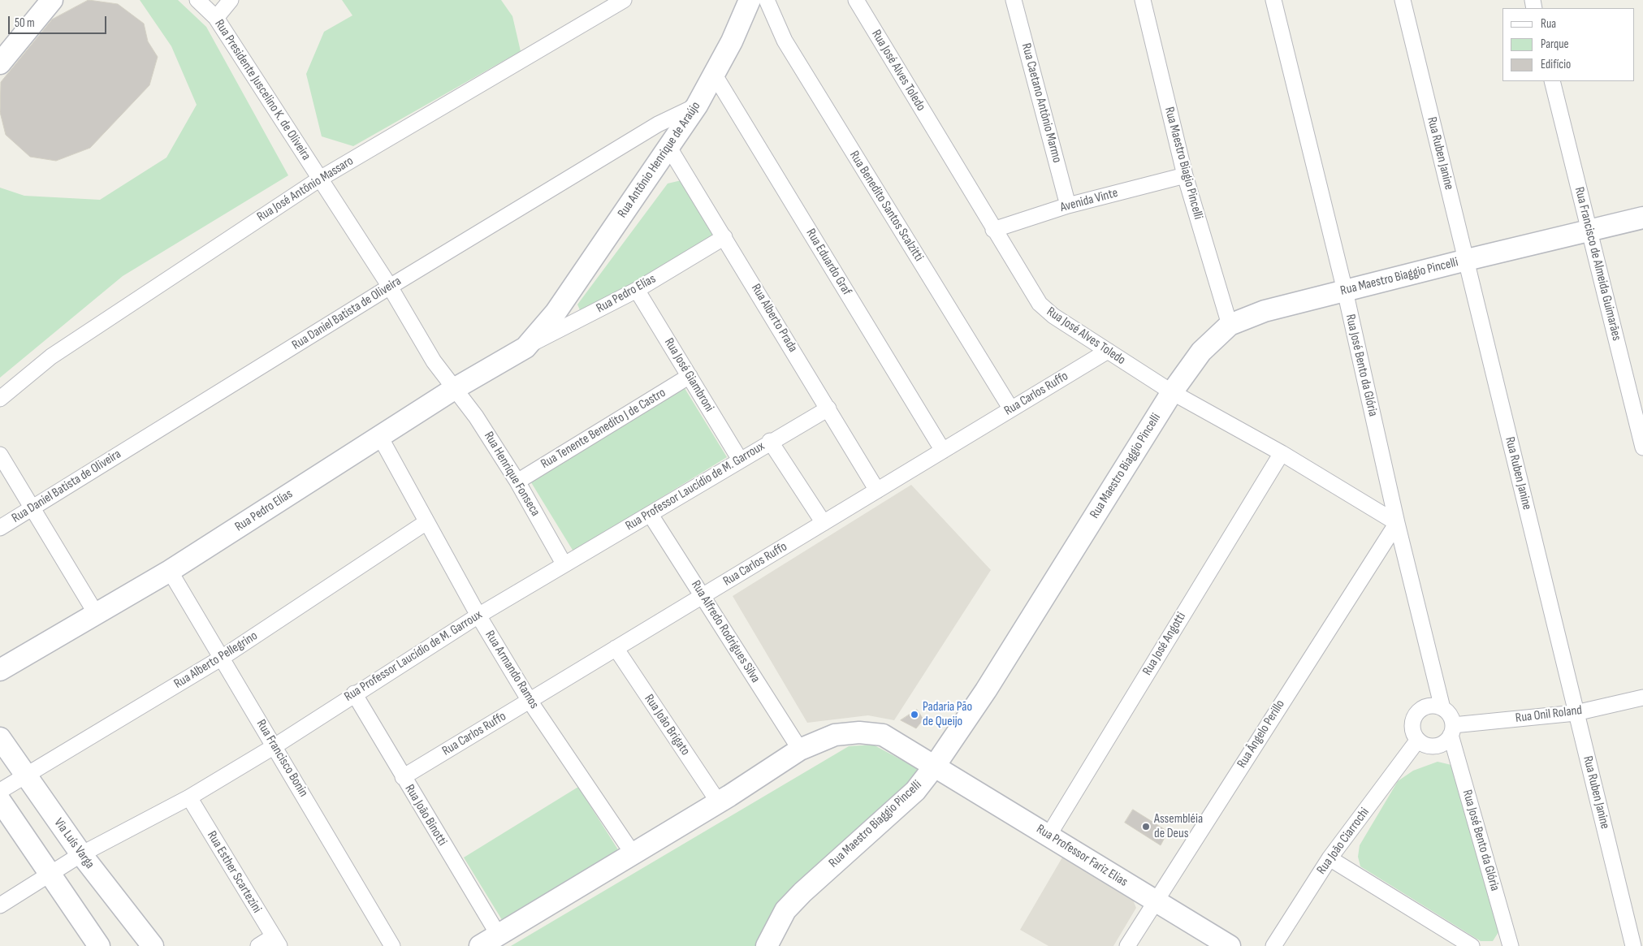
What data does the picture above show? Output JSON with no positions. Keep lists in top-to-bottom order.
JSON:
{
  "streets": {
    "street": [
      "Rua José Alves Toledo",
      "Rua Presidente Juscelino K. de Oliveira",
      "Rua Caetano Antônio Marmo",
      "Rua Ruben Janine",
      "Rua Antônio Henrique de Araújo",
      "Rua Maestro Biagio Pincelli",
      "Rua José Antônio Massaro",
      "Avenida Vinte",
      "Rua Benedito Santos Scalzitti",
      "Rua Eduardo Graf",
      "Rua Francisco de Almeida Guimarães",
      "Rua Maestro Biaggio Pincelli",
      "Rua Pedro Elías",
      "Rua Daniel Batista de Oliveira",
      "Rua Alberto Prada",
      "Rua José Bento da Glória",
      "Rua José Giambroni",
      "Rua Carlos Ruffo",
      "Rua Tenente Benedito J de Castro",
      "Rua Henrique Fonseca",
      "Rua Professor Laucídio de M. Garroux",
      "Rua Alfredo Rodrigues Silva",
      "Rua José Angotti",
      "Rua Alberto Pellegrino",
      "Rua Armando Ramos",
      "Rua Onil Roland",
      "Rua João Brigato",
      "Rua Ângelo Perillo",
      "Rua Francisco Bonin",
      "Rua João Binotti",
      "Rua João Ciarrochi",
      "Via Luís Varga",
      "Rua Professor Fariz Elias",
      "Rua Esther Scartezini"
    ]
  },
  "crossings": [
    ["Rua José Alves Toledo", "Avenida Vinte"],
    ["Rua José Alves Toledo", "Rua Maestro Biaggio Pincelli"],
    ["Rua José Alves Toledo", "Rua José Bento da Glória"],
    ["Rua José Alves Toledo", "Rua Carlos Ruffo"],
    ["Rua José Alves Toledo", "Rua José Angotti"],
    ["Rua José Alves Toledo", "Rua Ângelo Perillo"],
    ["Rua Presidente Juscelino K. de Oliveira", "Rua José Antônio Massaro"],
    ["Rua Presidente Juscelino K. de Oliveira", "Rua Pedro Elías"],
    ["Rua Presidente Juscelino K. de Oliveira", "Rua Daniel Batista de Oliveira"],
    ["Rua Presidente Juscelino K. de Oliveira", "Rua Henrique Fonseca"],
    ["Rua Caetano Antônio Marmo", "Avenida Vinte"],
    ["Rua Ruben Janine", "Rua Maestro Biaggio Pincelli"],
    ["Rua Ruben Janine", "Rua Onil Roland"],
    ["Rua Antônio Henrique de Araújo", "Rua Eduardo Graf"],
    ["Rua Antônio Henrique de Araújo", "Rua Pedro Elías"],
    ["Rua Antônio Henrique de Araújo", "Rua Daniel Batista de Oliveira"],
    ["Rua Antônio Henrique de Araújo", "Rua Alberto Prada"],
    ["Rua Maestro Biagio Pincelli", "Avenida Vinte"],
    ["Rua Maestro Biagio Pincelli", "Rua Maestro Biaggio Pincelli"],
    ["Rua Benedito Santos Scalzitti", "Rua Carlos Ruffo"],
    ["Rua Eduardo Graf", "Rua Carlos Ruffo"],
    ["Rua Francisco de Almeida Guimarães", "Rua Maestro Biaggio Pincelli"],
    ["Rua Maestro Biaggio Pincelli", "Rua José Bento da Glória"],
    ["Rua Maestro Biaggio Pincelli", "Rua Professor Fariz Elias"],
    ["Rua Pedro Elías", "Rua Alberto Prada"],
    ["Rua Pedro Elías", "Rua José Giambroni"],
    ["Rua Pedro Elías", "Rua Henrique Fonseca"],
    ["Rua Pedro Elías", "Rua Armando Ramos"],
    ["Rua Pedro Elías", "Rua Francisco Bonin"],
    ["Rua Alberto Prada", "Rua Carlos Ruffo"],
    ["Rua Alberto Prada", "Rua Professor Laucídio de M. Garroux"],
    ["Rua José Bento da Glória", "Rua Onil Roland"],
    ["Rua José Bento da Glória", "Rua Ângelo Perillo"],
    ["Rua José Bento da Glória", "Rua João Ciarrochi"],
    ["Rua José Giambroni", "Rua Tenente Benedito J de Castro"],
    ["Rua José Giambroni", "Rua Professor Laucídio de M. Garroux"],
    ["Rua Carlos Ruffo", "Rua Alfredo Rodrigues Silva"],
    ["Rua Carlos Ruffo", "Rua Armando Ramos"],
    ["Rua Carlos Ruffo", "Rua João Brigato"],
    ["Rua Carlos Ruffo", "Rua João Binotti"],
    ["Rua Tenente Benedito J de Castro", "Rua Henrique Fonseca"],
    ["Rua Henrique Fonseca", "Rua Professor Laucídio de M. Garroux"],
    ["Rua Professor Laucídio de M. Garroux", "Rua Alfredo Rodrigues Silva"],
    ["Rua Professor Laucídio de M. Garroux", "Rua Armando Ramos"],
    ["Rua Professor Laucídio de M. Garroux", "Rua Francisco Bonin"],
    ["Rua Professor Laucídio de M. Garroux", "Rua João Binotti"],
    ["Rua Professor Laucídio de M. Garroux", "Via Luís Varga"],
    ["Rua Professor Laucídio de M. Garroux", "Rua Esther Scartezini"],
    ["Rua Alfredo Rodrigues Silva", "Rua Professor Fariz Elias"],
    ["Rua José Angotti", "Rua Professor Fariz Elias"],
    ["Rua Alberto Pellegrino", "Rua Armando Ramos"],
    ["Rua Alberto Pellegrino", "Rua Francisco Bonin"],
    ["Rua Alberto Pellegrino", "Via Luís Varga"],
    ["Rua Armando Ramos", "Rua Professor Fariz Elias"],
    ["Rua Onil Roland", "Rua João Ciarrochi"],
    ["Rua João Brigato", "Rua Professor Fariz Elias"],
    ["Rua Ângelo Perillo", "Rua Professor Fariz Elias"],
    ["Rua João Binotti", "Rua Professor Fariz Elias"]
  ],
  "places": ["Padaria Pão de Queijo", "Assembléia de Deus"],
  "legend": ["Rua", "Parque", "Edifício"],
  "scale_bar": "50 m"
}
